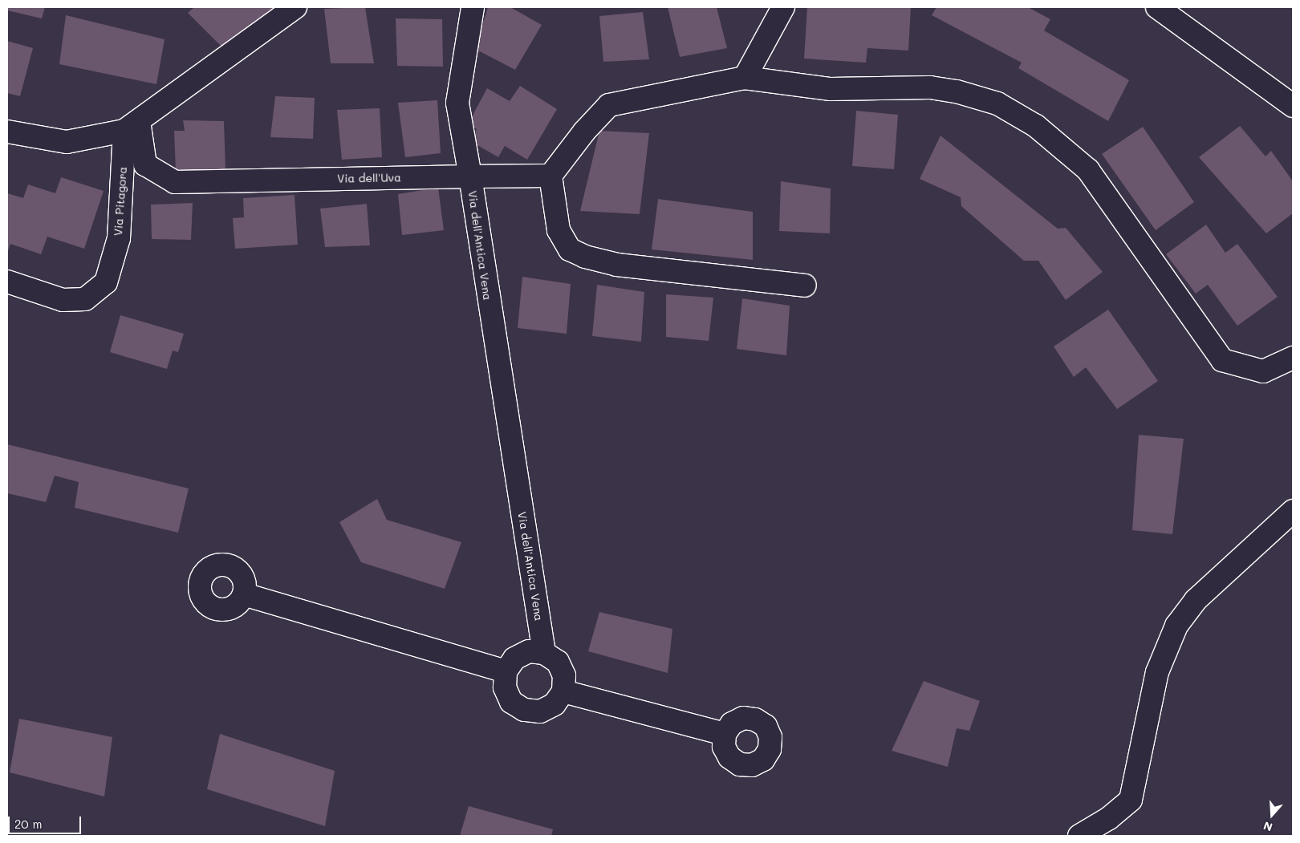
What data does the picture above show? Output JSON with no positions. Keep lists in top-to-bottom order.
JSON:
{
  "streets": {
    "street": ["Via dell'Uva", "Via Pitagora", "Via dell'Antica Vena"]
  },
  "crossings": [
    ["Via dell'Uva", "Via Pitagora"],
    ["Via dell'Uva", "Via dell'Antica Vena"]
  ],
  "scale_bar": "20 m",
  "north": "bottom"
}
